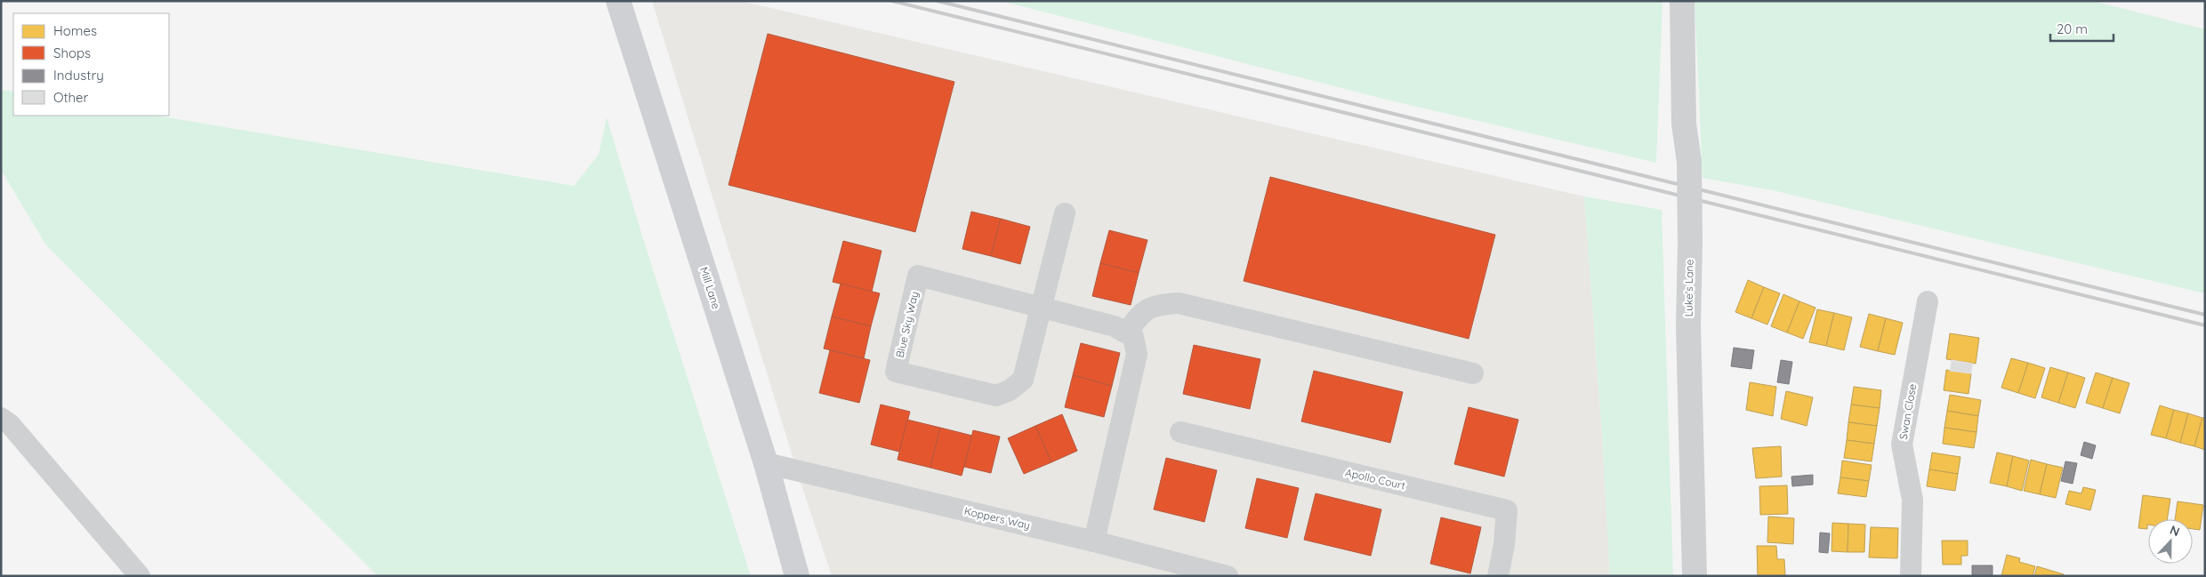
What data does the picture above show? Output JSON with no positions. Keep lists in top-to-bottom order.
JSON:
{
  "streets": {
    "main road": ["Mill Lane"],
    "street": [
      "Luke's Lane",
      "Blue Sky Way",
      "Swan Close",
      "Apollo Court",
      "Koppers Way"
    ]
  },
  "crossings": [
    ["Mill Lane", "Koppers Way"]
  ],
  "legend": [
    "Homes",
    "Shops",
    "Industry",
    "Other"
  ],
  "scale_bar": "20 m",
  "north": "top"
}
